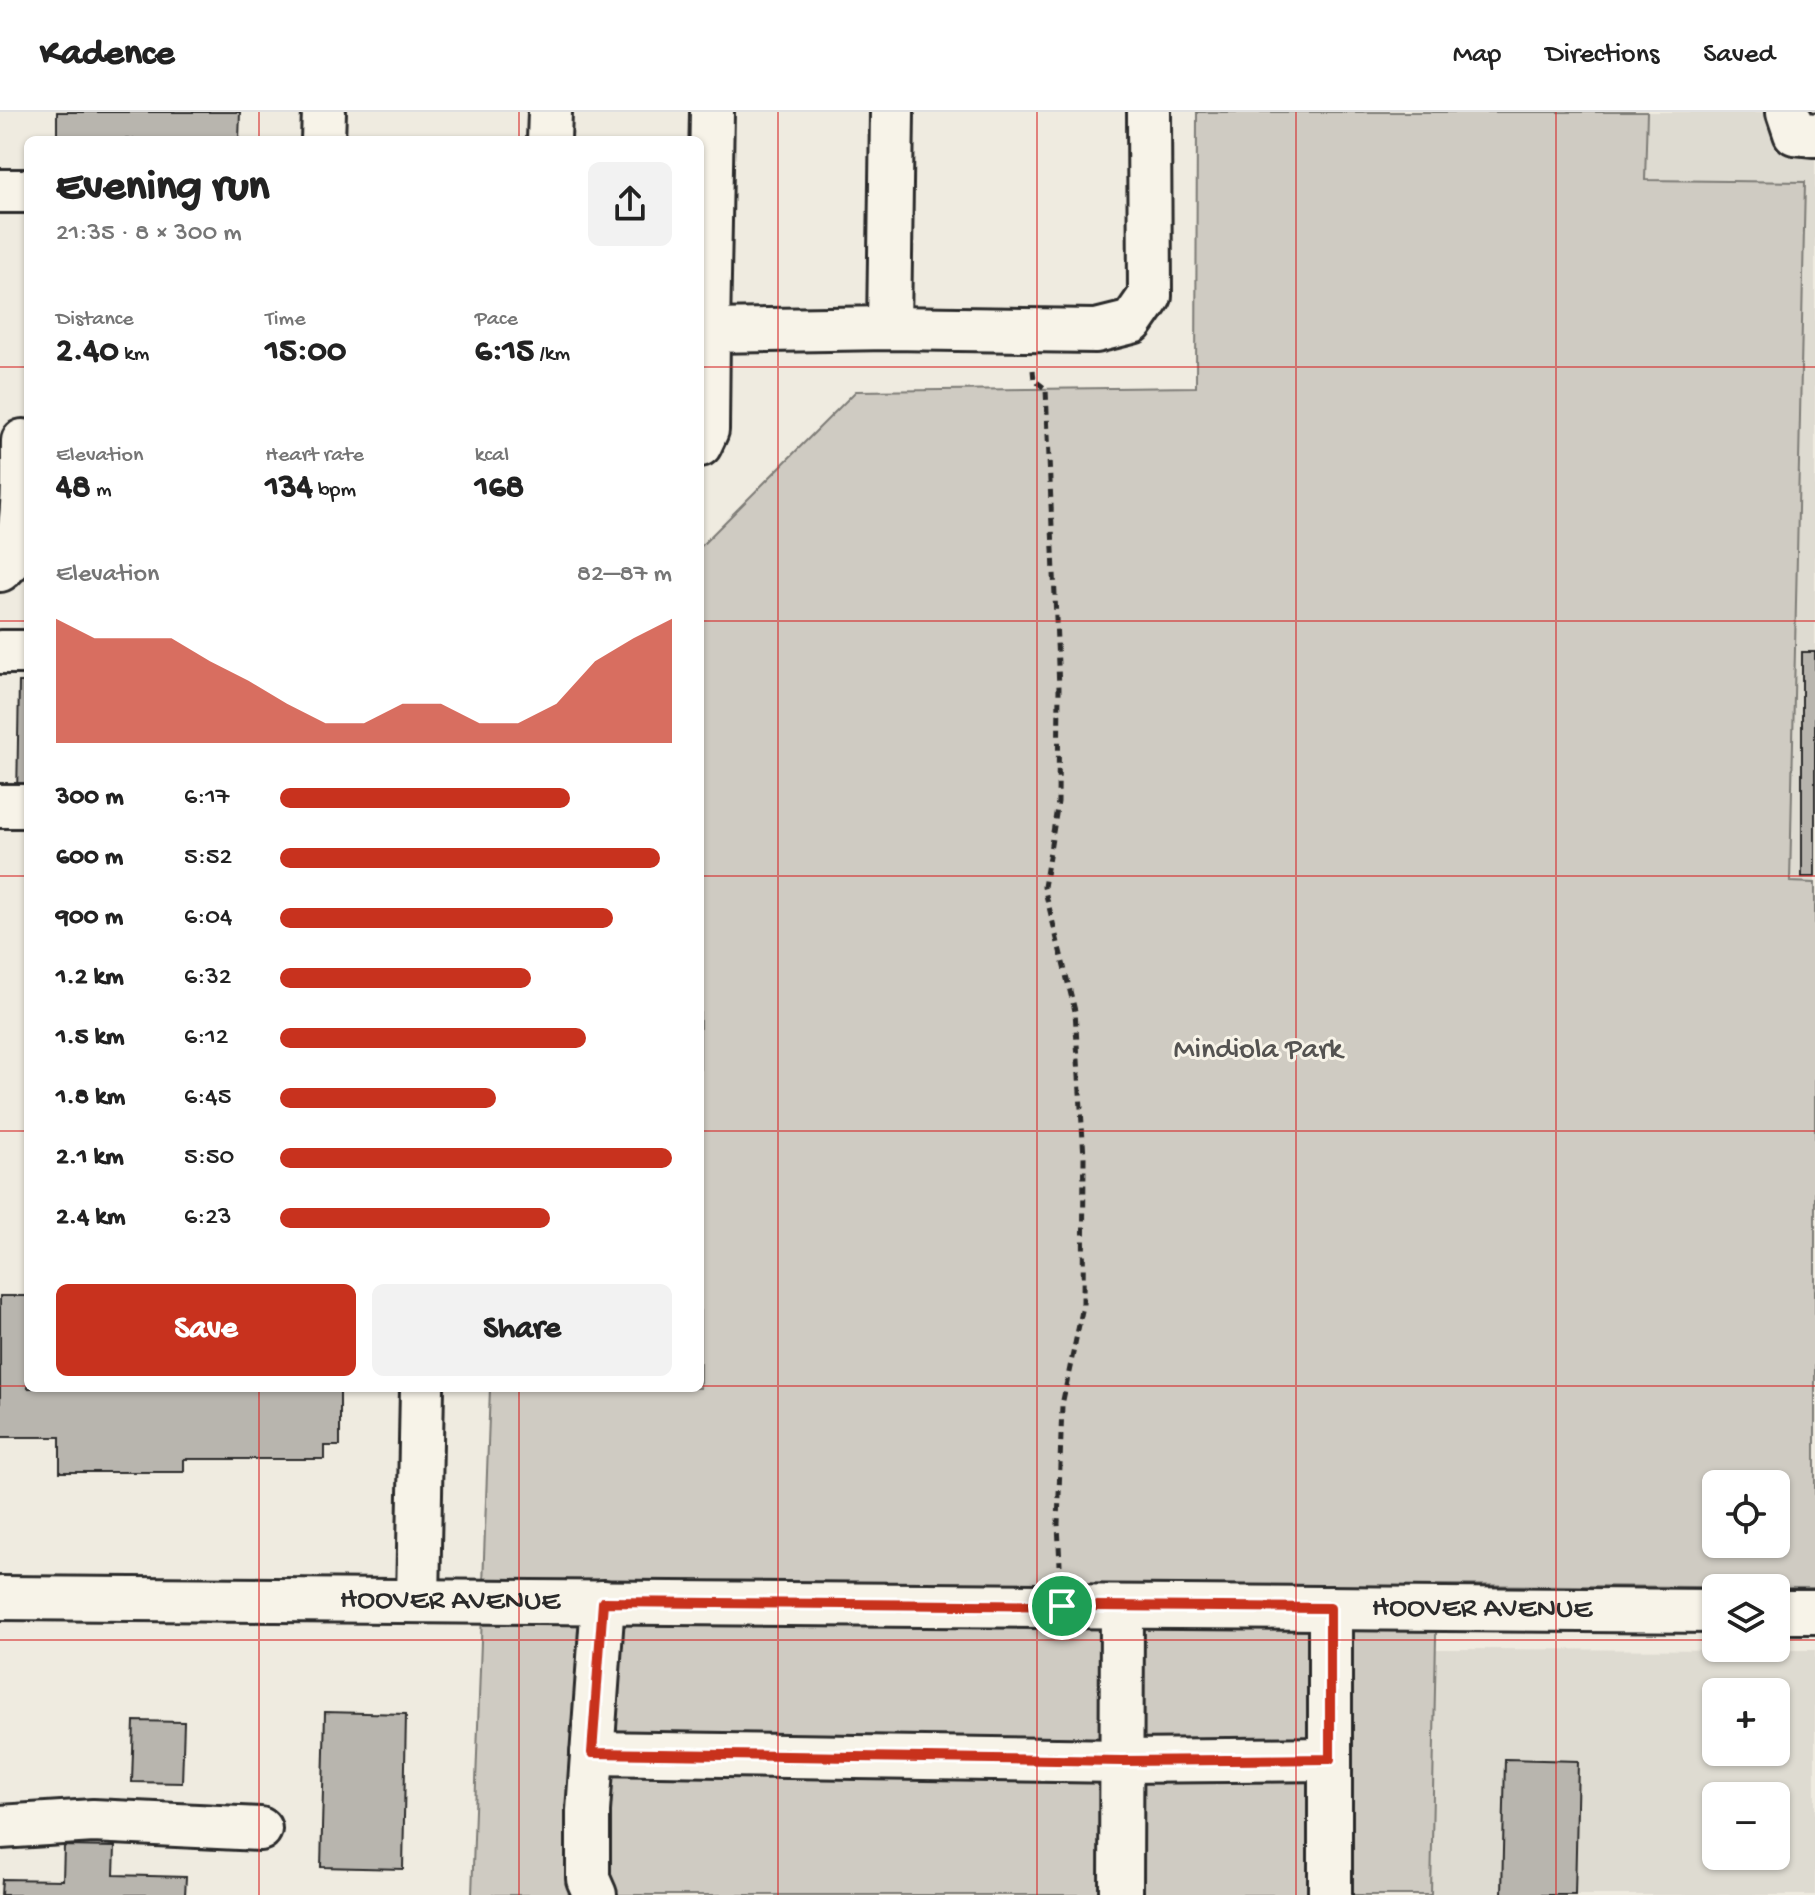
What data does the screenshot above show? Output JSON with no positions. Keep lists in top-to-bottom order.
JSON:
{
  "streets": {
    "street": ["HOOVER AVENUE"]
  },
  "parks": ["Mindiola Park"],
  "page": {
    "header": "Kadence",
    "nav": ["Map", "Directions", "Saved"],
    "heading": ["Evening run", "21:35 · 8 × 300 m"],
    "stats": [
      ["Distance", "2.40 km"],
      ["Time", "15:00"],
      ["Pace", "6:15 /km"],
      ["Elevation", "48 m"],
      ["Heart rate", "134 bpm"],
      ["kcal", "168"]
    ],
    "chart": ["Elevation", "82–87 m"],
    "list": [
      {
        "name": "300 m",
        "note": "6:17"
      },
      {
        "name": "600 m",
        "note": "5:52"
      },
      {
        "name": "900 m",
        "note": "6:04"
      },
      {
        "name": "1.2 km",
        "note": "6:32"
      },
      {
        "name": "1.5 km",
        "note": "6:12"
      },
      {
        "name": "1.8 km",
        "note": "6:45"
      },
      {
        "name": "2.1 km",
        "note": "5:50"
      },
      {
        "name": "2.4 km",
        "note": "6:23"
      }
    ],
    "buttons": ["Save", "Share"],
    "map_buttons": ["+", "−"]
  }
}
